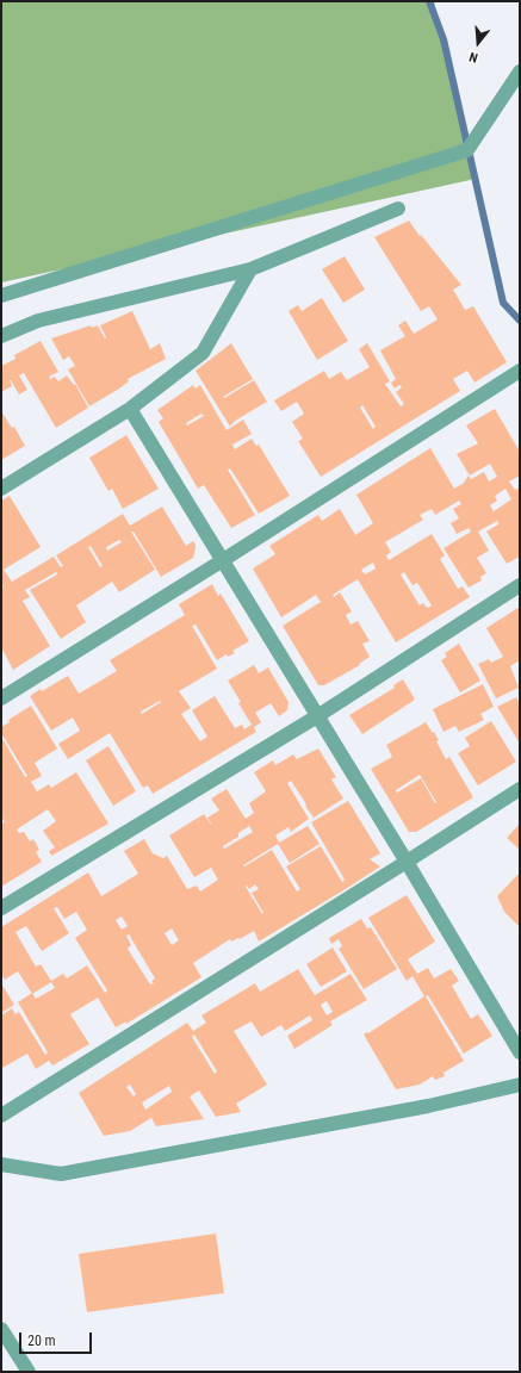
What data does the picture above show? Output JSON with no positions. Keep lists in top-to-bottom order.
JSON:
{
  "scale_bar": "20 m",
  "north": "bottom"
}
